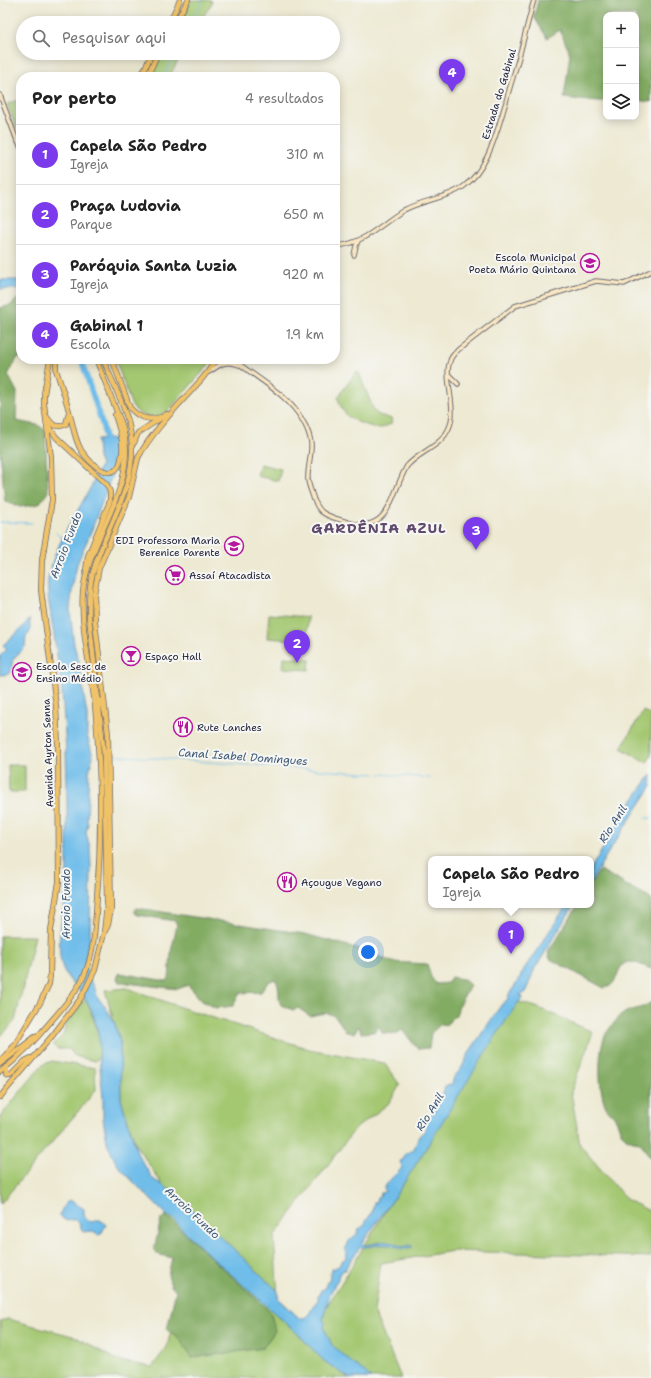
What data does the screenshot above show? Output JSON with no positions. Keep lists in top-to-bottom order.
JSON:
{
  "streets": {
    "highway": ["Avenida Ayrton Senna"],
    "main road": ["Estrada do Gabinal"]
  },
  "districts": ["GARDÊNIA AZUL"],
  "water": ["Arroio Fundo", "Canal Isabel Domingues", "Rio Anil"],
  "places": {
    "school or university": ["Escola Municipal Poeta Mário Quintana", "EDI Professora Maria Berenice Parente", "Escola Sesc de Ensino Médio"],
    "supermarket": ["Assaí Atacadista"],
    "bar": ["Espaço Hall"],
    "restaurant": ["Rute Lanches", "Açougue Vegano"]
  },
  "page": {
    "map_buttons": ["+", "−"],
    "search": "Pesquisar aqui",
    "pins": [
      "4",
      "3",
      "2",
      "1"
    ],
    "heading": ["Por perto", "4 resultados"],
    "list": [
      {
        "mark": "1",
        "name": "Capela São Pedro",
        "note": "Igreja",
        "value": "310 m"
      },
      {
        "mark": "2",
        "name": "Praça Ludovia",
        "note": "Parque",
        "value": "650 m"
      },
      {
        "mark": "3",
        "name": "Paróquia Santa Luzia",
        "note": "Igreja",
        "value": "920 m"
      },
      {
        "mark": "4",
        "name": "Gabinal 1",
        "note": "Escola",
        "value": "1.9 km"
      }
    ],
    "popup": ["Capela São Pedro", "Igreja"]
  }
}
